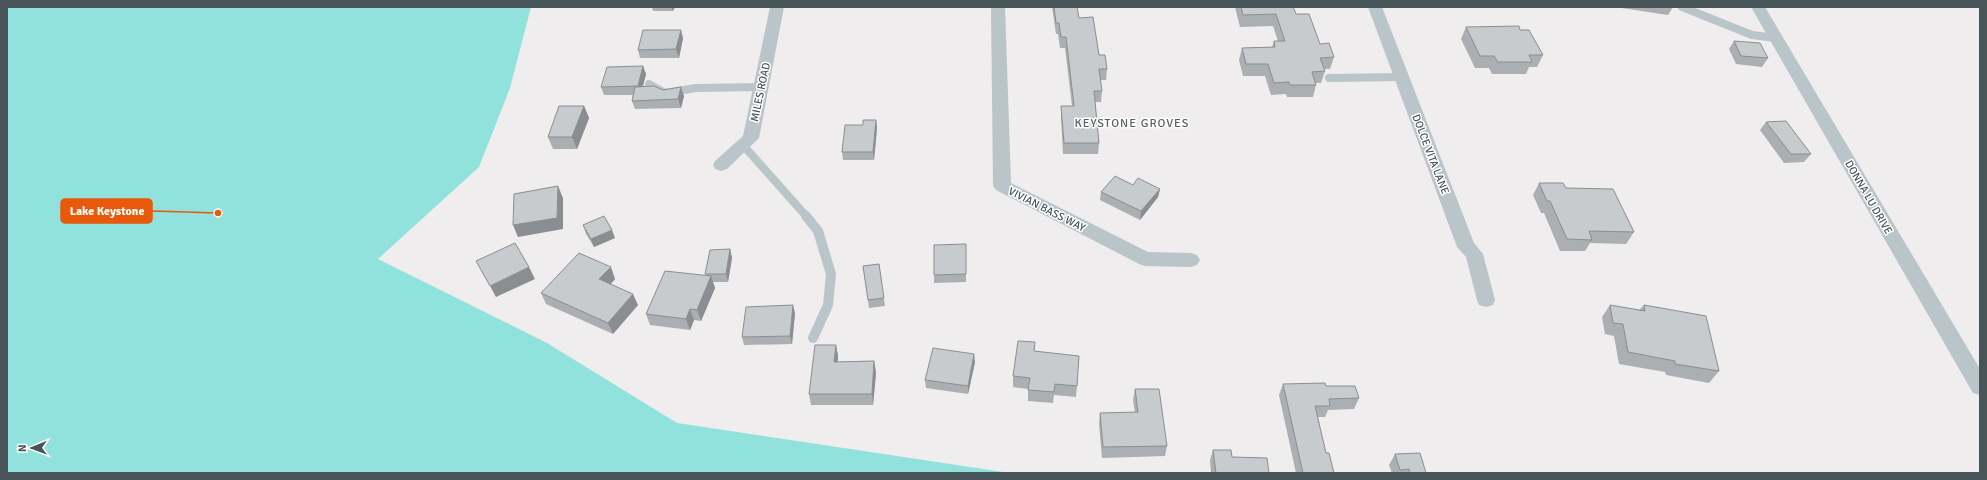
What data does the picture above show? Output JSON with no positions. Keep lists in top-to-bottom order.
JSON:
{
  "streets": {
    "street": [
      "MILES ROAD",
      "DOLCE VITA LANE",
      "DONNA LU DRIVE",
      "VIVIAN BASS WAY"
    ]
  },
  "districts": ["KEYSTONE GROVES"],
  "places": ["Lake Keystone"],
  "north": "left"
}
